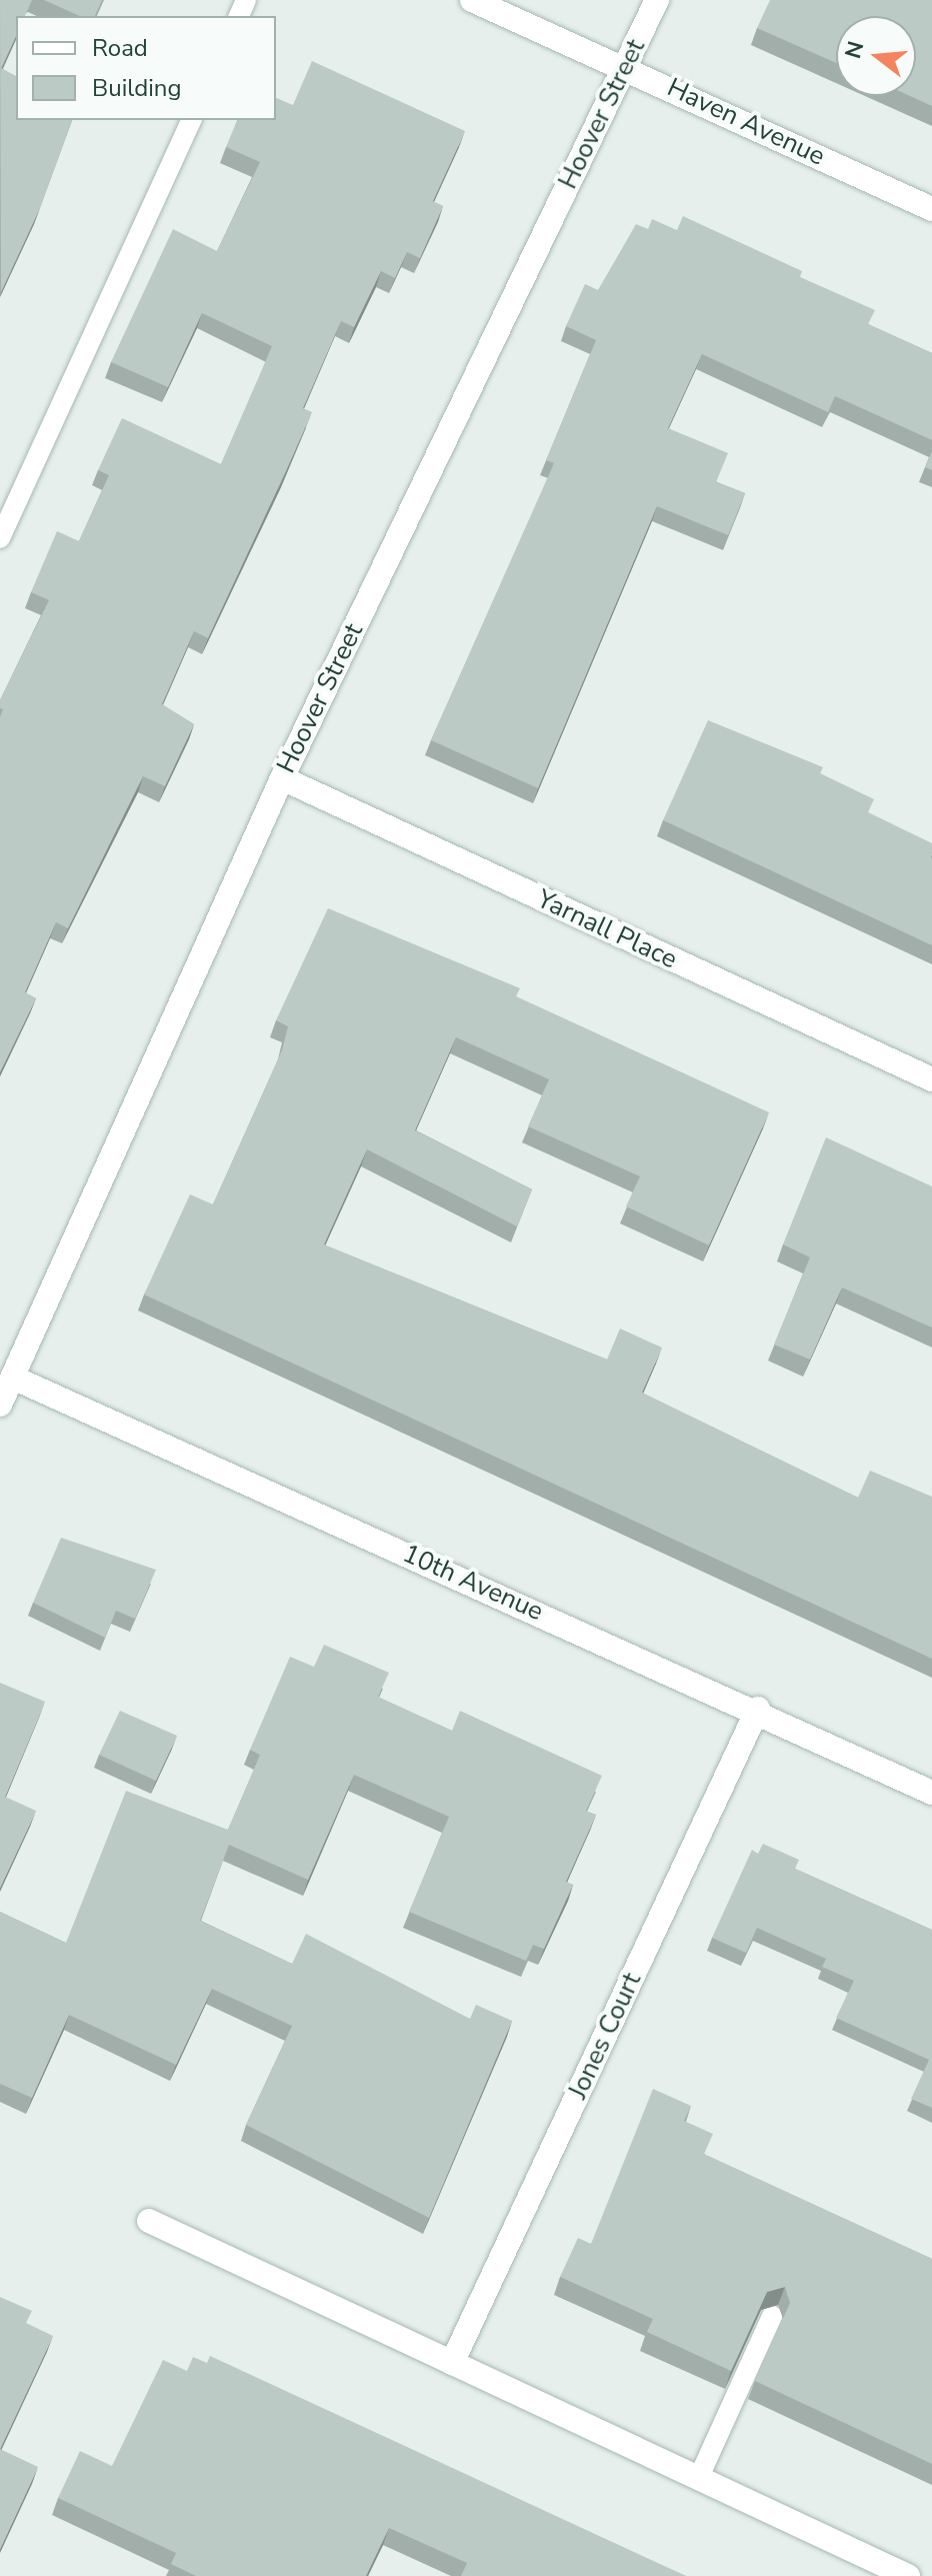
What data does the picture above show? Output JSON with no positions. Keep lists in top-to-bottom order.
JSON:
{
  "streets": {
    "street": [
      "Hoover Street",
      "Haven Avenue",
      "Yarnall Place",
      "10th Avenue",
      "Jones Court"
    ]
  },
  "crossings": [
    ["Hoover Street", "Haven Avenue"],
    ["Hoover Street", "Yarnall Place"],
    ["Hoover Street", "10th Avenue"],
    ["10th Avenue", "Jones Court"]
  ],
  "legend": ["Road", "Building"],
  "north": "left"
}
